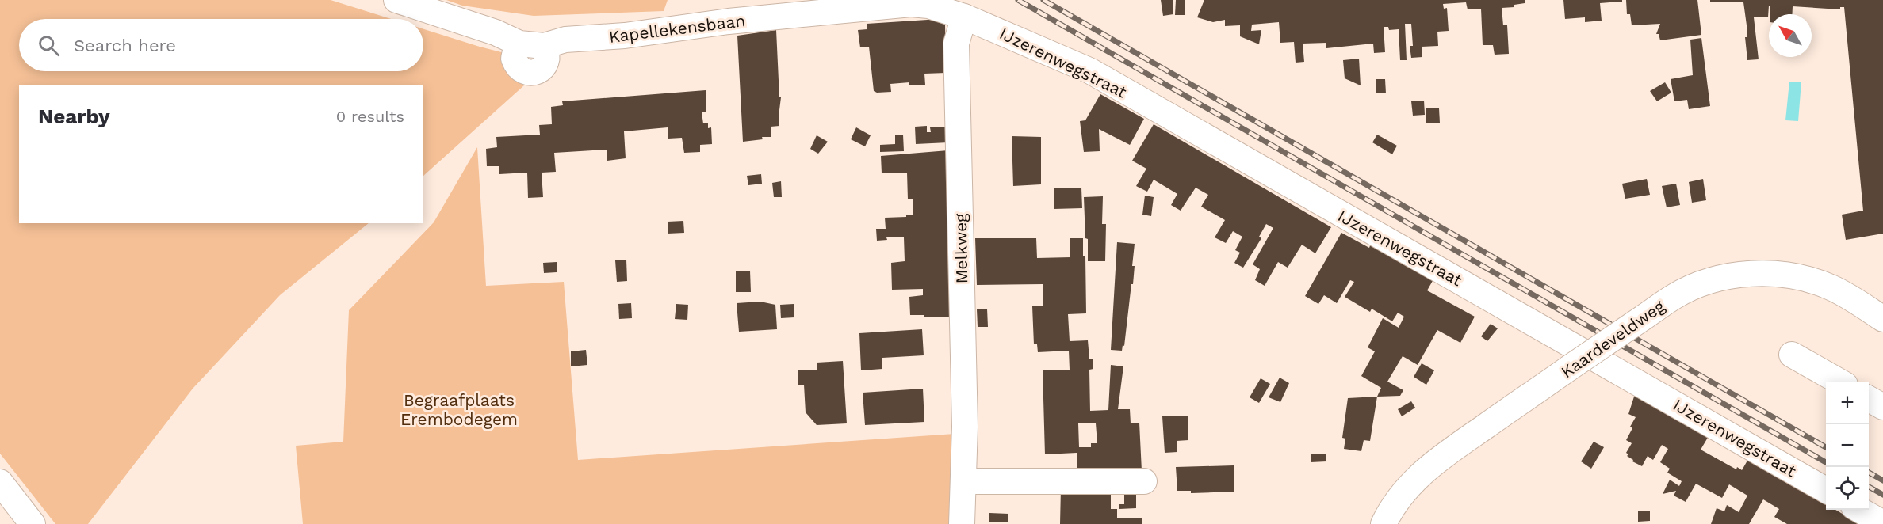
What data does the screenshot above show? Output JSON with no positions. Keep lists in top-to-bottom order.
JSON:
{
  "streets": {
    "street": [
      "Kapellekensbaan",
      "IJzerenwegstraat",
      "Melkweg",
      "Kaardeveldweg"
    ]
  },
  "crossings": [
    ["Kapellekensbaan", "IJzerenwegstraat"],
    ["Kapellekensbaan", "Melkweg"],
    ["IJzerenwegstraat", "Melkweg"]
  ],
  "parks": ["Begraafplaats Erembodegem"],
  "north": "top left",
  "page": {
    "search": "Search here",
    "heading": ["Nearby", "0 results"],
    "map_buttons": ["+", "−"]
  }
}
